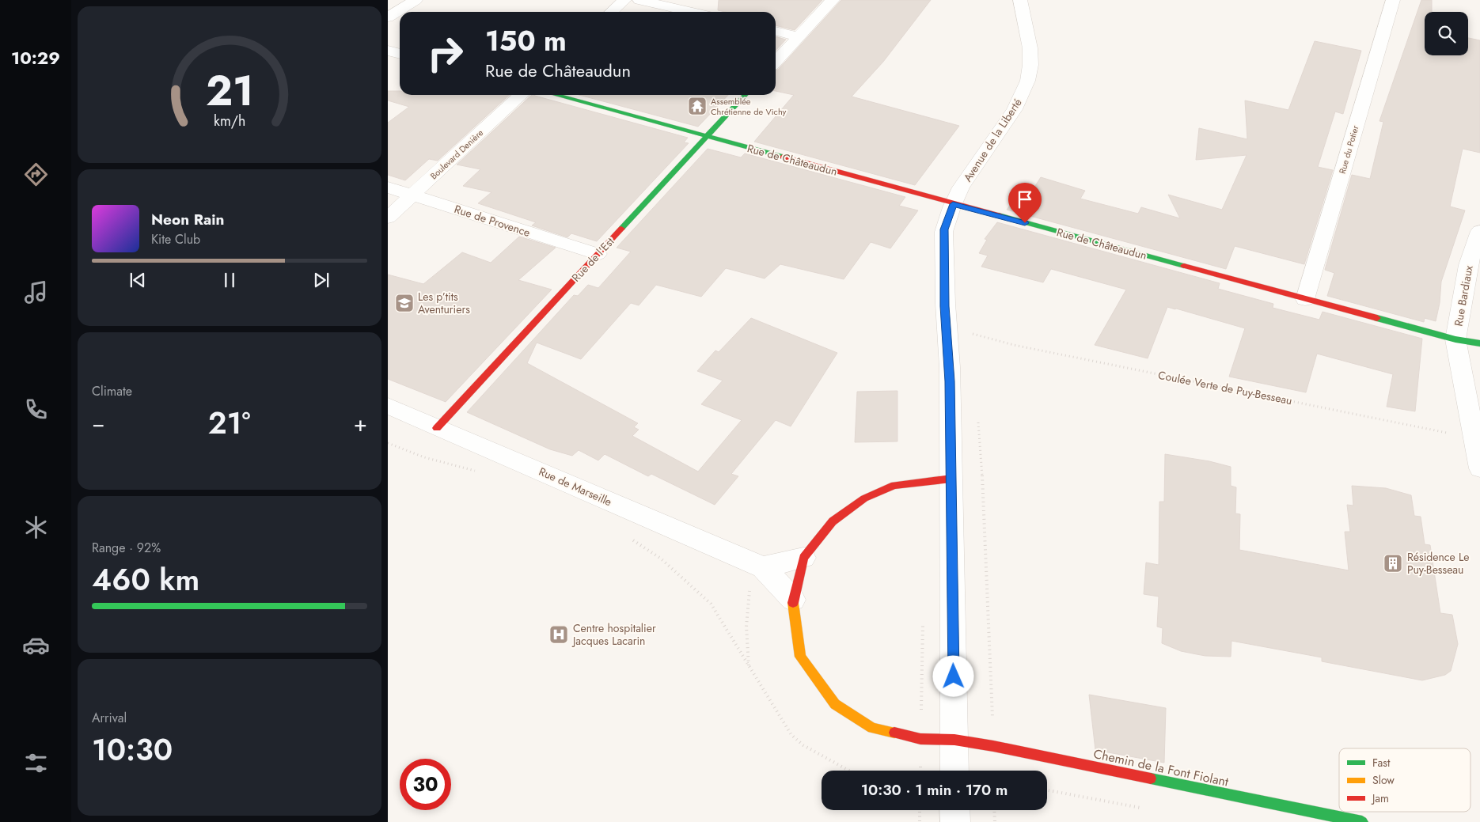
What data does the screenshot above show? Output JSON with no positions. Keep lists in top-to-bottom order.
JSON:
{
  "streets": {
    "street": [
      "Avenue de la Liberté",
      "Rue du Potier",
      "Boulevard Denière",
      "Rue de Châteaudun",
      "Rue de Provence",
      "Rue de l'Est",
      "Rue Bardiaux",
      "Rue de Marseille",
      "Chemin de la Font Fiolant"
    ],
    "path": ["Coulée Verte de Puy-Besseau"]
  },
  "crossings": [
    ["Avenue de la Liberté", "Rue de Châteaudun"],
    ["Avenue de la Liberté", "Chemin de la Font Fiolant"],
    ["Rue du Potier", "Rue de Châteaudun"],
    ["Boulevard Denière", "Rue de Provence"],
    ["Rue de Châteaudun", "Rue de l'Est"],
    ["Rue de Châteaudun", "Rue Bardiaux"],
    ["Rue de Provence", "Rue de l'Est"],
    ["Rue de l'Est", "Rue de Marseille"],
    ["Rue Bardiaux", "Coulée Verte de Puy-Besseau"],
    ["Rue de Marseille", "Chemin de la Font Fiolant"]
  ],
  "places": {
    "temple": ["Assemblée Chrétienne de Vichy"],
    "school or university": ["Les p’tits Aventuriers"],
    "building": ["Résidence Le Puy-Besseau"],
    "hospital": ["Centre hospitalier Jacques Lacarin"]
  },
  "legend": ["Fast", "Slow", "Jam"],
  "page": {
    "tabs": "10:29",
    "turn": ["150 m", "Rue de Châteaudun"],
    "song": ["Neon Rain", "Kite Club"],
    "tile": [
      "Climate",
      ["Range · 92%", "460 km"],
      ["Arrival", "10:30"]
    ],
    "heat": ["−", "21°", "+"],
    "limit": "30",
    "trip": "10:30 · 1 min · 170 m",
    "gauge": ["21", "km/h"]
  }
}
